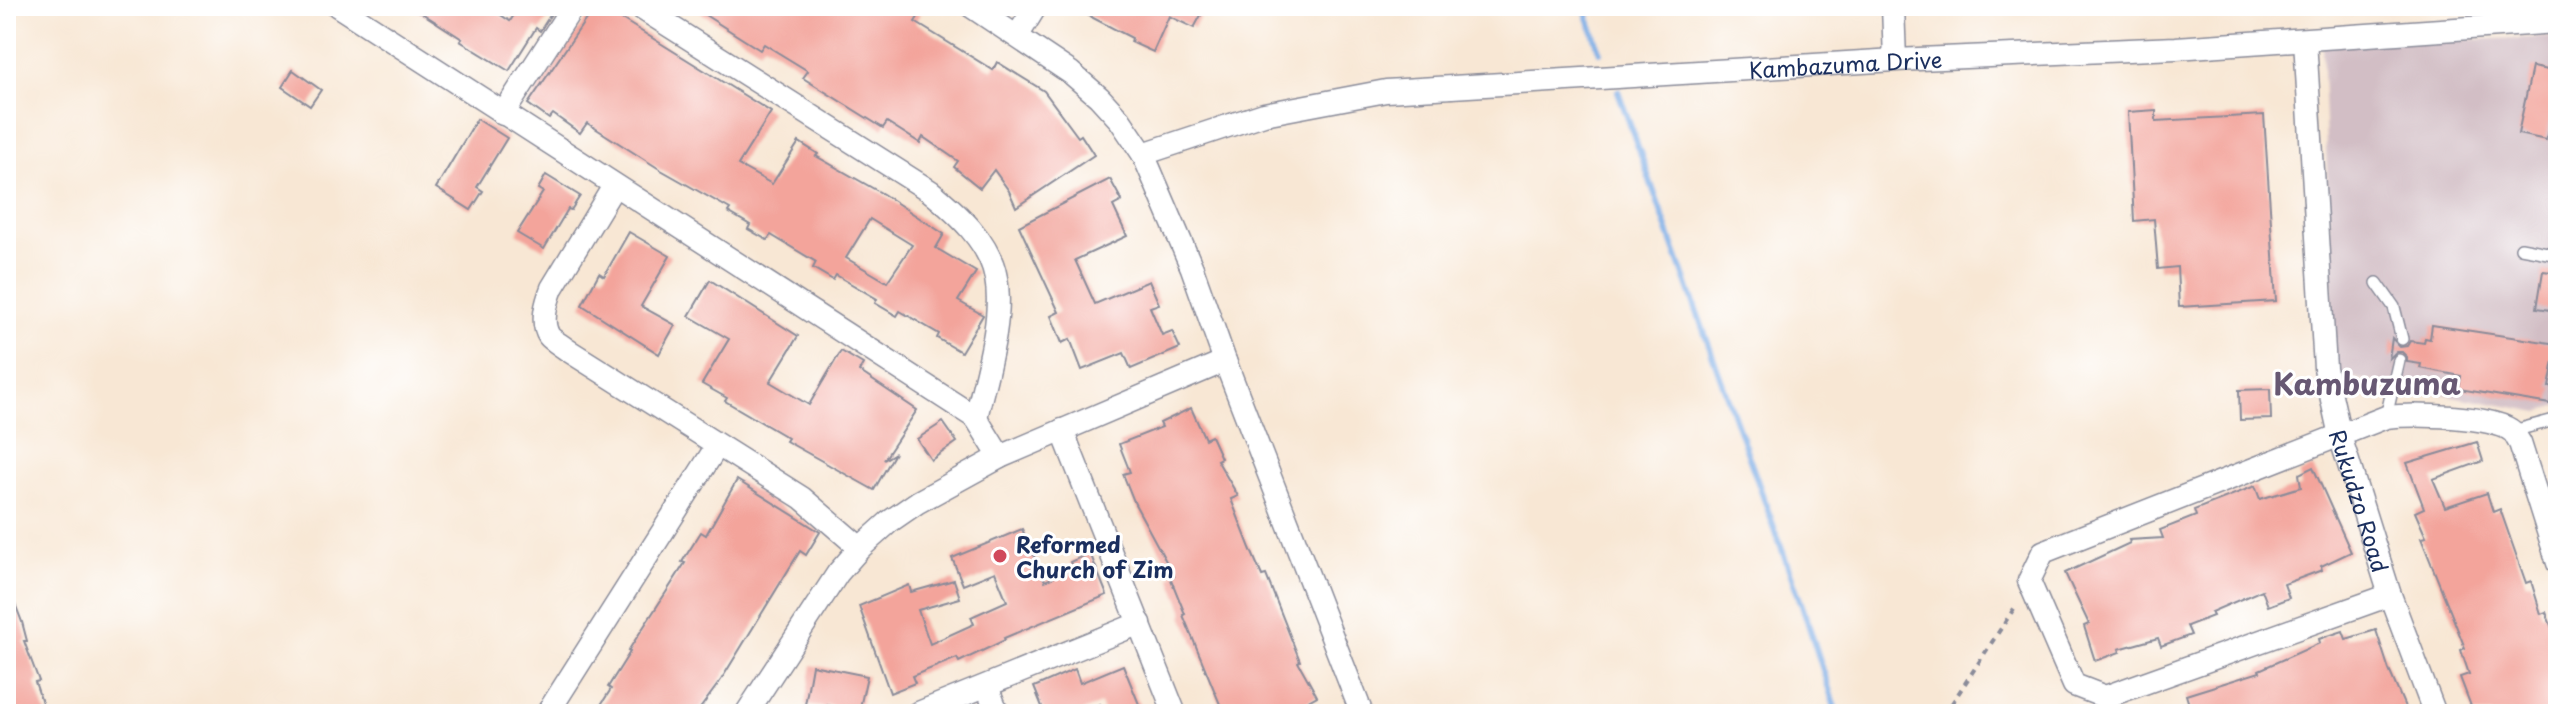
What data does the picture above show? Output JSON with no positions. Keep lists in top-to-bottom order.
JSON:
{
  "streets": {
    "street": ["Kambazuma Drive", "Rukudzo Road"]
  },
  "crossings": [
    ["Kambazuma Drive", "Rukudzo Road"]
  ],
  "districts": ["Kambuzuma"],
  "places": ["Reformed Church of Zim"]
}
